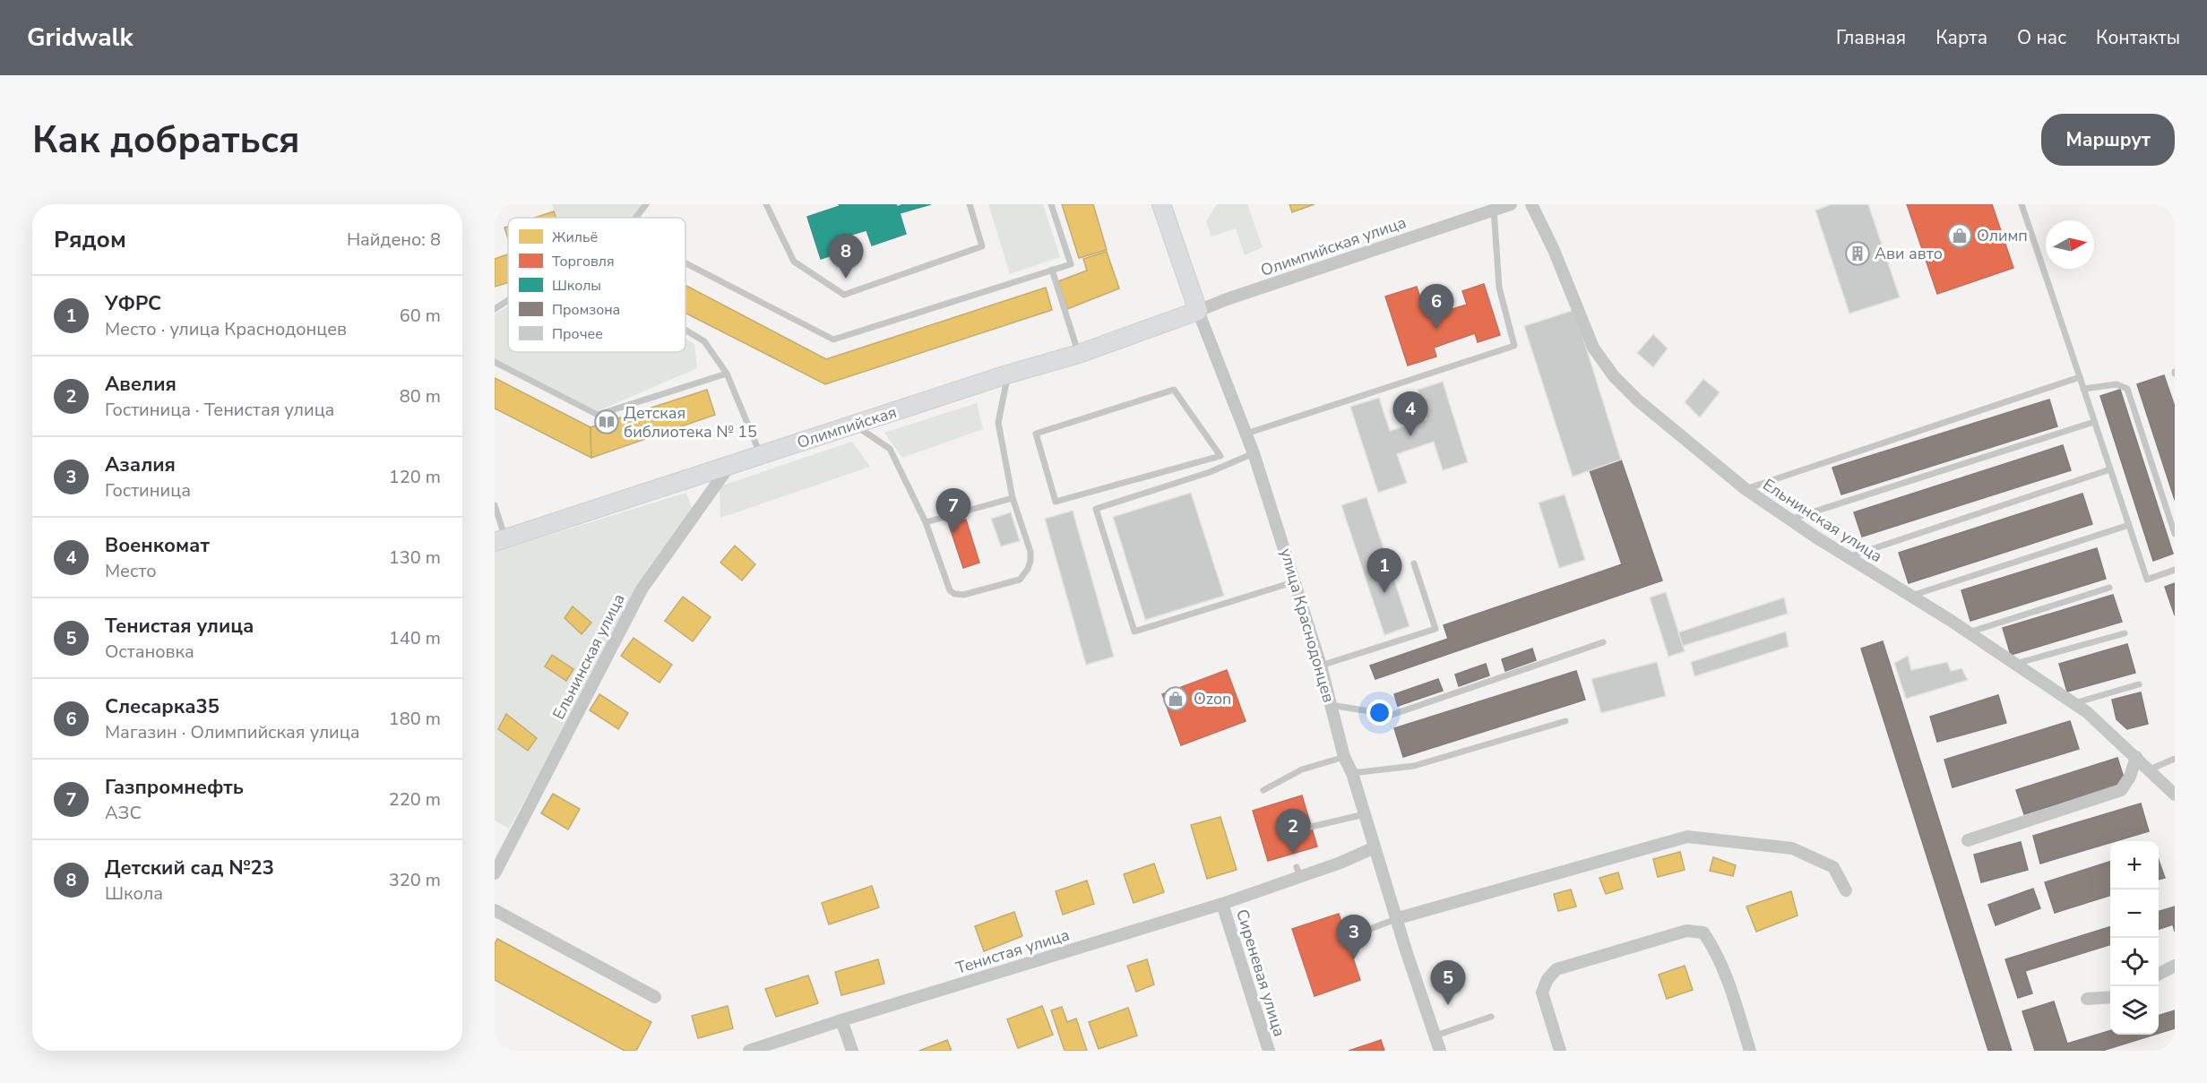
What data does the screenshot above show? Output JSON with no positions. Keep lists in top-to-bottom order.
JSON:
{
  "streets": {
    "main road": ["Олимпийская", "улица Краснодонцев"],
    "street": [
      "Олимпийская улица",
      "Ельнинская улица",
      "Тенистая улица",
      "Сиреневая улица"
    ]
  },
  "crossings": [
    ["Олимпийская улица", "Олимпийская"],
    ["Олимпийская улица", "улица Краснодонцев"],
    ["Олимпийская", "Ельнинская улица"],
    ["Олимпийская", "улица Краснодонцев"],
    ["улица Краснодонцев", "Тенистая улица"],
    ["Тенистая улица", "Сиреневая улица"]
  ],
  "places": {
    "shop": ["Олимп", "Ozon"],
    "building": ["Ави авто"],
    "library": ["Детская библиотека № 15"]
  },
  "legend": [
    "Жильё",
    "Торговля",
    "Школы",
    "Промзона",
    "Прочее"
  ],
  "north": "right",
  "page": {
    "header": "Gridwalk",
    "nav": [
      "Главная",
      "Карта",
      "О нас",
      "Контакты"
    ],
    "buttons": "Маршрут",
    "title": "Как добраться",
    "heading": ["Рядом", "Найдено: 8"],
    "pins": [
      "8",
      "6",
      "4",
      "7",
      "1",
      "2",
      "3",
      "5"
    ],
    "list": [
      {
        "mark": "1",
        "name": "УФРС",
        "note": "Место · улица Краснодонцев",
        "value": "60 m"
      },
      {
        "mark": "2",
        "name": "Авелия",
        "note": "Гостиница · Тенистая улица",
        "value": "80 m"
      },
      {
        "mark": "3",
        "name": "Азалия",
        "note": "Гостиница",
        "value": "120 m"
      },
      {
        "mark": "4",
        "name": "Военкомат",
        "note": "Место",
        "value": "130 m"
      },
      {
        "mark": "5",
        "name": "Тенистая улица",
        "note": "Остановка",
        "value": "140 m"
      },
      {
        "mark": "6",
        "name": "Слесарка35",
        "note": "Магазин · Олимпийская улица",
        "value": "180 m"
      },
      {
        "mark": "7",
        "name": "Газпромнефть",
        "note": "АЗС",
        "value": "220 m"
      },
      {
        "mark": "8",
        "name": "Детский сад №23",
        "note": "Школа",
        "value": "320 m"
      }
    ],
    "map_buttons": ["+", "−"]
  }
}
